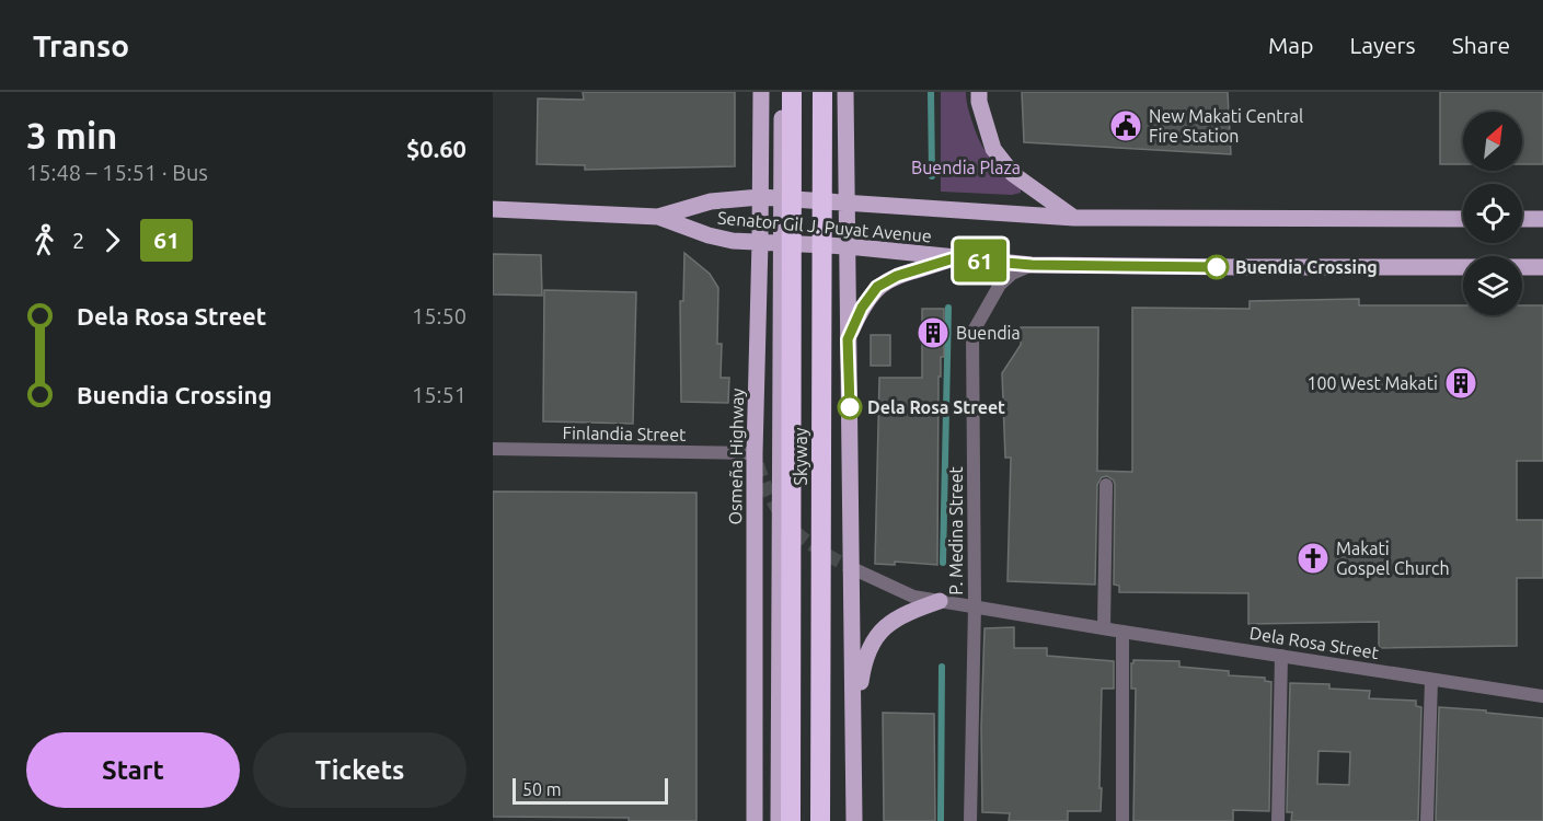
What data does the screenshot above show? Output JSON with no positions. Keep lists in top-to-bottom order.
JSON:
{
  "streets": {
    "highway": ["Skyway"],
    "main road": ["Senator Gil J. Puyat Avenue", "Osmeña Highway"],
    "street": ["Finlandia Street", "P. Medina Street", "Dela Rosa Street"]
  },
  "crossings": [
    ["Senator Gil J. Puyat Avenue", "Osmeña Highway"],
    ["Senator Gil J. Puyat Avenue", "P. Medina Street"],
    ["Finlandia Street", "Osmeña Highway"],
    ["P. Medina Street", "Dela Rosa Street"]
  ],
  "parks": ["Buendia Plaza"],
  "places": {
    "public building": ["New Makati Central Fire Station"],
    "other": ["Buendia Crossing", "Dela Rosa Street"],
    "building": ["Buendia", "100 West Makati"],
    "church": ["Makati Gospel Church"]
  },
  "lines": ["bus line 61"],
  "scale_bar": "50 m",
  "north": "top right",
  "page": {
    "header": "Transo",
    "nav": ["Map", "Layers", "Share"],
    "heading": ["3 min", "15:48 – 15:51 · Bus", "$0.60"],
    "on_map": "61",
    "legs": ["2", "61"],
    "list": [
      {
        "name": "Dela Rosa Street",
        "value": "15:50"
      },
      {
        "name": "Buendia Crossing",
        "value": "15:51"
      }
    ],
    "buttons": ["Start", "Tickets"],
    "scale": "50 m"
  }
}
